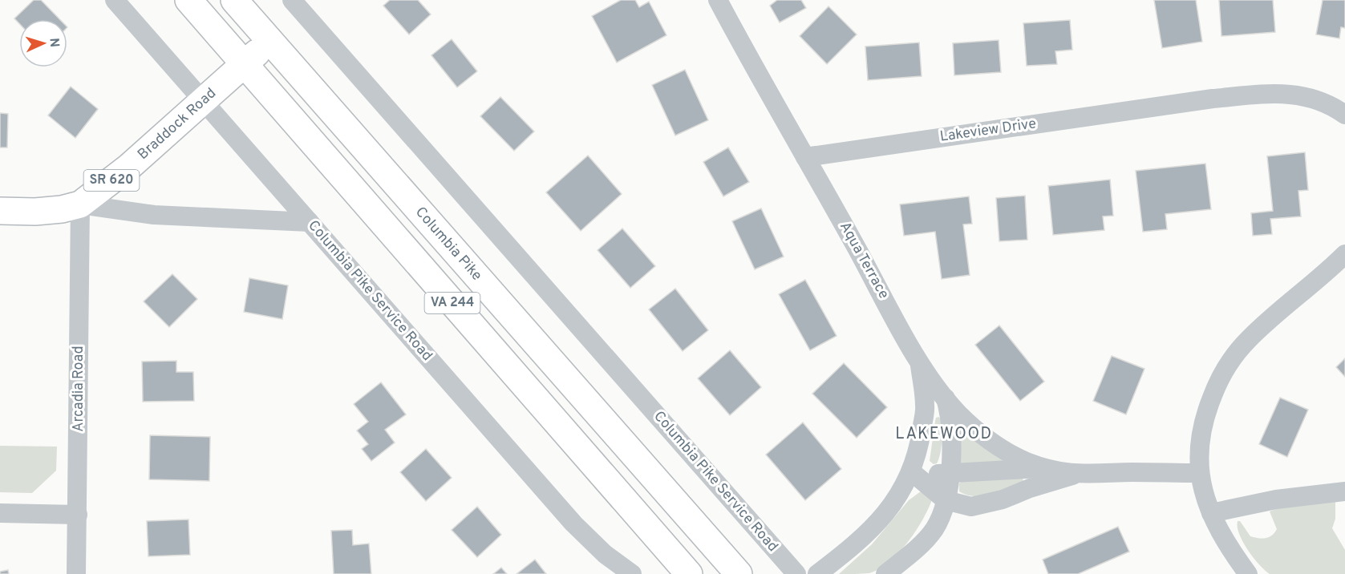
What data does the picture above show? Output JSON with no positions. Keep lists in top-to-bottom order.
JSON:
{
  "streets": {
    "main road": [
      "Braddock Road",
      "SR 620",
      "Columbia Pike",
      "VA 244"
    ],
    "street": [
      "Lakeview Drive",
      "Aqua Terrace",
      "Columbia Pike Service Road",
      "Arcadia Road"
    ]
  },
  "crossings": [
    ["Braddock Road", "Columbia Pike"],
    ["Braddock Road", "Columbia Pike Service Road"],
    ["Braddock Road", "VA 244"],
    ["Braddock Road", "Arcadia Road"],
    ["Lakeview Drive", "Aqua Terrace"]
  ],
  "districts": ["LAKEWOOD"],
  "north": "right"
}
